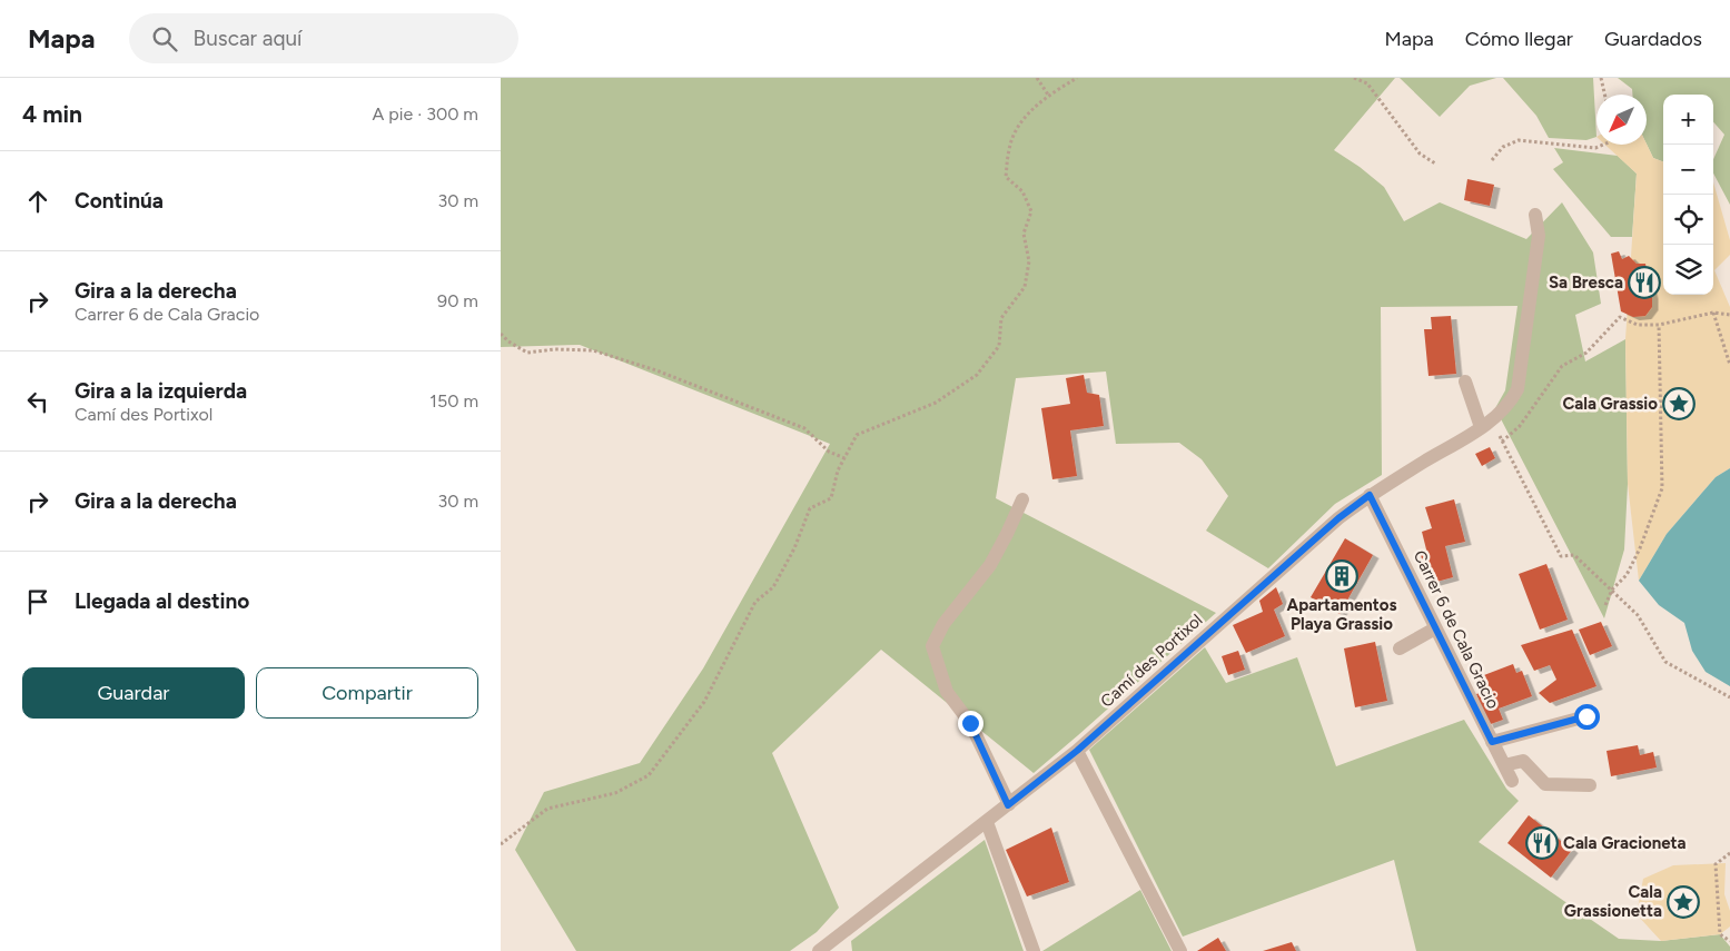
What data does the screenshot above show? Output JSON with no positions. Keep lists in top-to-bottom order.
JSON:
{
  "streets": {
    "street": ["Carrer 6 de Cala Gracio", "Camí des Portixol"]
  },
  "crossings": [
    ["Carrer 6 de Cala Gracio", "Camí des Portixol"]
  ],
  "places": {
    "restaurant": ["Sa Bresca", "Cala Gracioneta"],
    "place": ["Cala Grassio", "Cala Grassionetta"],
    "building": ["Apartamentos Playa Grassio"]
  },
  "north": "bottom left",
  "page": {
    "header": "Mapa",
    "search": "Buscar aquí",
    "nav": ["Mapa", "Cómo llegar", "Guardados"],
    "heading": ["4 min", "A pie · 300 m"],
    "map_buttons": ["+", "−"],
    "list": [
      ["Continúa", "30 m"],
      ["Gira a la derecha", "Carrer 6 de Cala Gracio", "90 m"],
      ["Gira a la izquierda", "Camí des Portixol", "150 m"],
      ["Gira a la derecha", "30 m"],
      "Llegada al destino"
    ],
    "buttons": ["Guardar", "Compartir"]
  }
}
